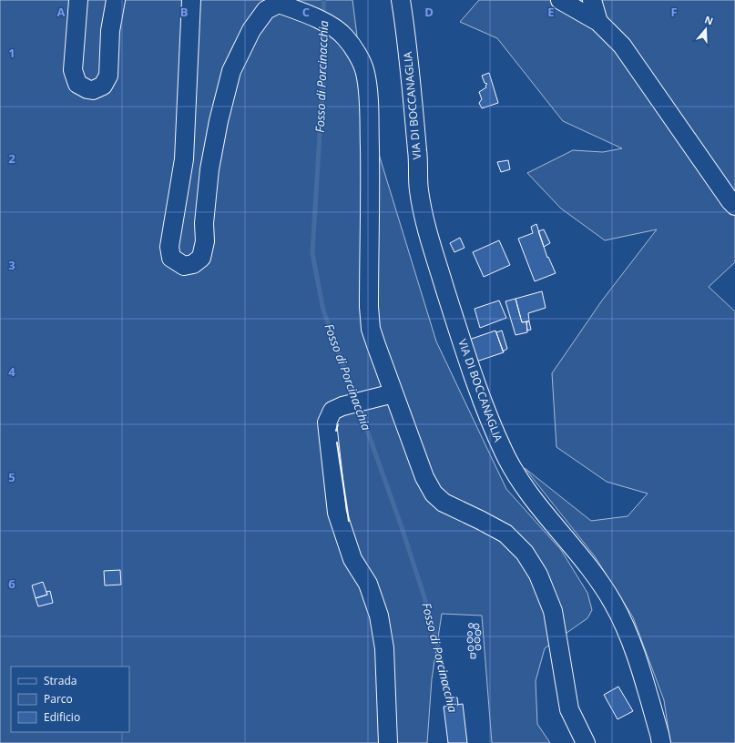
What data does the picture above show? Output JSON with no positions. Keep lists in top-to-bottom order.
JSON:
{
  "streets": {
    "street": ["VIA DI BOCCANAGLIA"]
  },
  "water": ["Fosso di Porcinacchia"],
  "legend": ["Strada", "Parco", "Edificio"],
  "north": "top",
  "grid": {
    "columns": [
      "A",
      "B",
      "C",
      "D",
      "E",
      "F"
    ],
    "rows": [
      "1",
      "2",
      "3",
      "4",
      "5",
      "6"
    ]
  }
}
